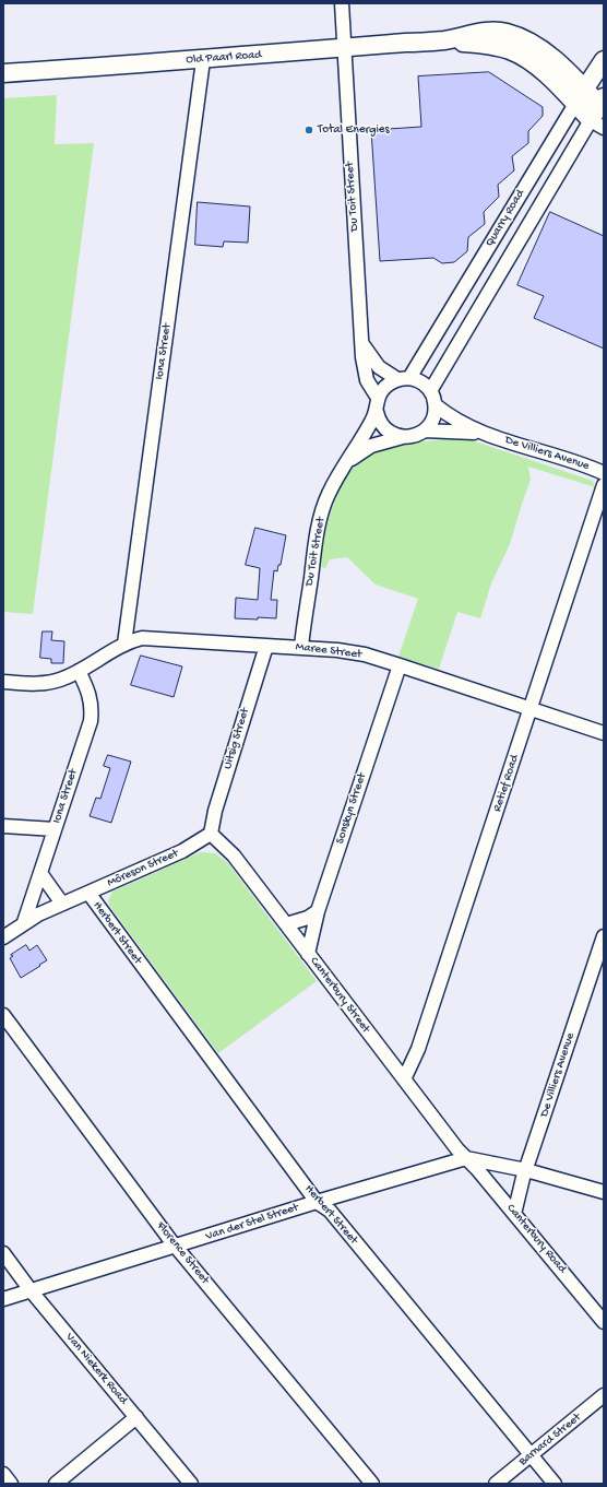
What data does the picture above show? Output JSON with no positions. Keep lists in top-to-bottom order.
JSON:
{
  "streets": {
    "main road": ["Old Paarl Road", "Quarry Road"],
    "street": [
      "Du Toit Street",
      "Iona Street",
      "De Villiers Avenue",
      "Maree Street",
      "Uitsig Street",
      "Retief Road",
      "Sonskyn Street",
      "Môreson Street",
      "Herbert Street",
      "Canterbury Street",
      "Van der Stel Street",
      "Canterbury Road",
      "Florence Street",
      "Van Niekerk Road",
      "Barnard Street"
    ]
  },
  "crossings": [
    ["Old Paarl Road", "Du Toit Street"],
    ["Old Paarl Road", "Quarry Road"],
    ["Old Paarl Road", "Iona Street"],
    ["Du Toit Street", "Quarry Road"],
    ["Du Toit Street", "De Villiers Avenue"],
    ["Du Toit Street", "Maree Street"],
    ["Quarry Road", "De Villiers Avenue"],
    ["Iona Street", "Maree Street"],
    ["Iona Street", "Môreson Street"],
    ["De Villiers Avenue", "Van der Stel Street"],
    ["De Villiers Avenue", "Canterbury Road"],
    ["Maree Street", "Uitsig Street"],
    ["Maree Street", "Retief Road"],
    ["Maree Street", "Sonskyn Street"],
    ["Uitsig Street", "Môreson Street"],
    ["Uitsig Street", "Canterbury Street"],
    ["Retief Road", "Canterbury Street"],
    ["Sonskyn Street", "Canterbury Street"],
    ["Môreson Street", "Herbert Street"],
    ["Môreson Street", "Canterbury Street"],
    ["Herbert Street", "Van der Stel Street"],
    ["Herbert Street", "Barnard Street"],
    ["Canterbury Street", "Van der Stel Street"],
    ["Canterbury Street", "Canterbury Road"],
    ["Van der Stel Street", "Canterbury Road"],
    ["Van der Stel Street", "Florence Street"],
    ["Van der Stel Street", "Van Niekerk Road"]
  ],
  "places": ["Total Energies"]
}
